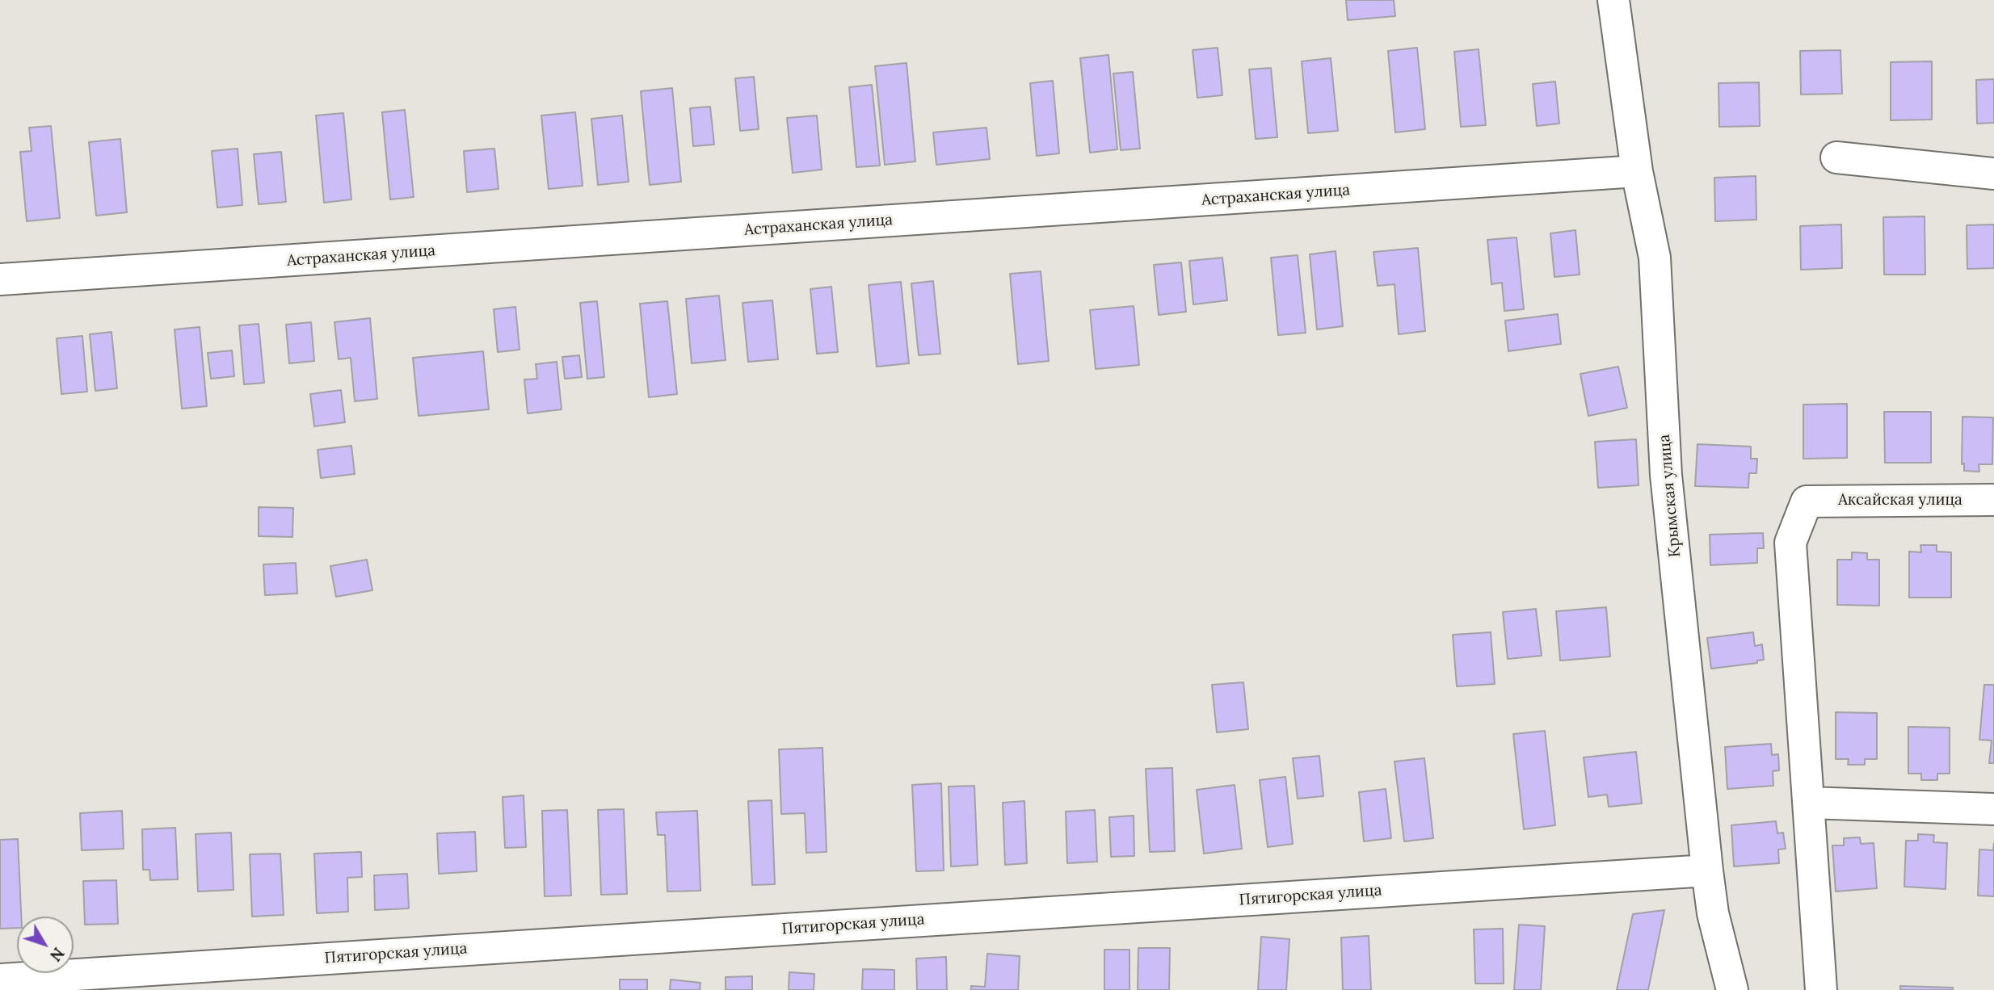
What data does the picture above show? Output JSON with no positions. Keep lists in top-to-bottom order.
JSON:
{
  "streets": {
    "street": [
      "Астраханская улица",
      "Крымская улица",
      "Аксайская улица",
      "Пятигорская улица"
    ]
  },
  "crossings": [
    ["Астраханская улица", "Крымская улица"],
    ["Крымская улица", "Пятигорская улица"]
  ],
  "north": "bottom right"
}
